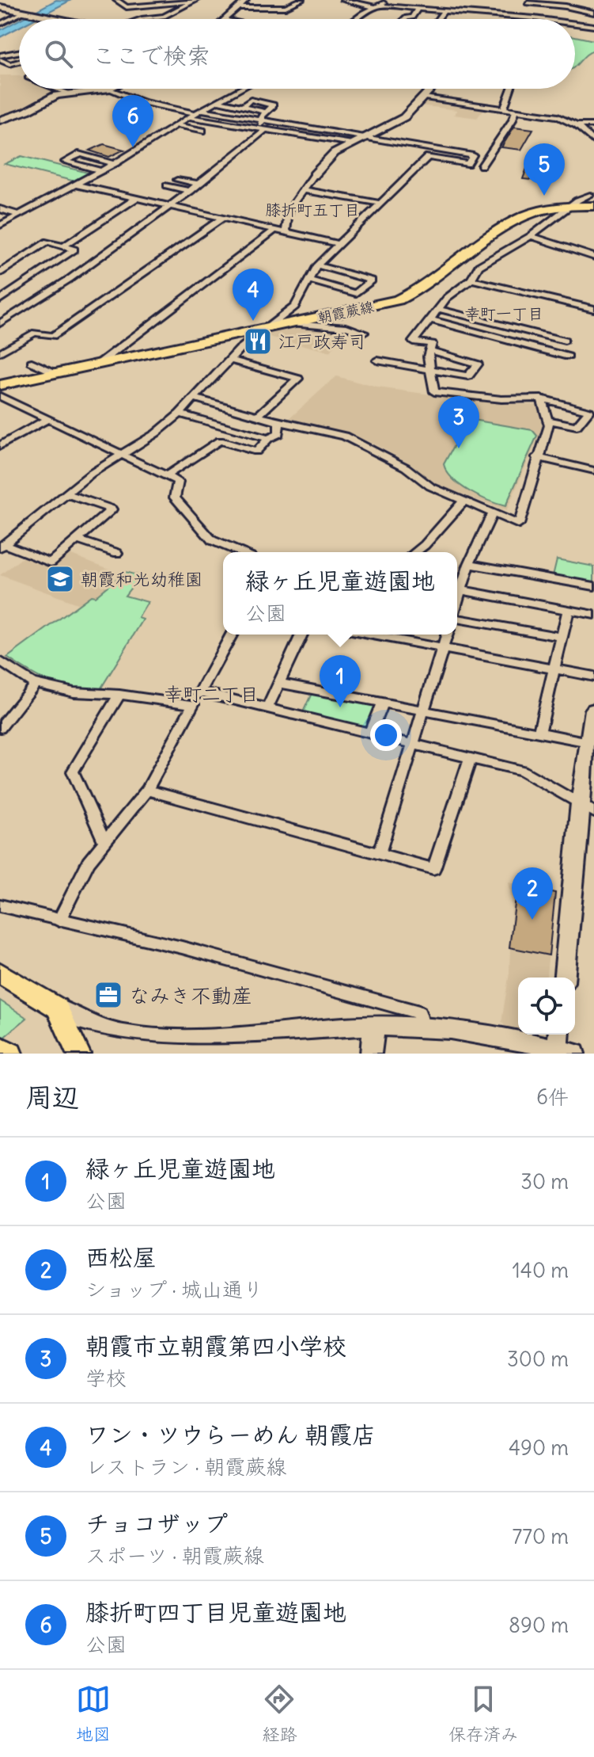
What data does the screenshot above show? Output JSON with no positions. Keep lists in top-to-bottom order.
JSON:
{
  "streets": {
    "main road": ["朝霞蕨線"]
  },
  "districts": ["膝折町五丁目", "幸町一丁目", "幸町二丁目"],
  "places": {
    "restaurant": ["江戸政寿司"],
    "school or university": ["朝霞和光幼稚園"],
    "office": ["なみき不動産"]
  },
  "page": {
    "search": "ここで検索",
    "pins": [
      "6",
      "5",
      "4",
      "3",
      "1",
      "2"
    ],
    "popup": ["緑ヶ丘児童遊園地", "公園"],
    "heading": ["周辺", "6件"],
    "list": [
      {
        "mark": "1",
        "name": "緑ヶ丘児童遊園地",
        "note": "公園",
        "value": "30 m"
      },
      {
        "mark": "2",
        "name": "西松屋",
        "note": "ショップ · 城山通り",
        "value": "140 m"
      },
      {
        "mark": "3",
        "name": "朝霞市立朝霞第四小学校",
        "note": "学校",
        "value": "300 m"
      },
      {
        "mark": "4",
        "name": "ワン・ツウらーめん 朝霞店",
        "note": "レストラン · 朝霞蕨線",
        "value": "490 m"
      },
      {
        "mark": "5",
        "name": "チョコザップ",
        "note": "スポーツ · 朝霞蕨線",
        "value": "770 m"
      },
      {
        "mark": "6",
        "name": "膝折町四丁目児童遊園地",
        "note": "公園",
        "value": "890 m"
      }
    ],
    "nav": ["地図", "経路", "保存済み"]
  }
}
